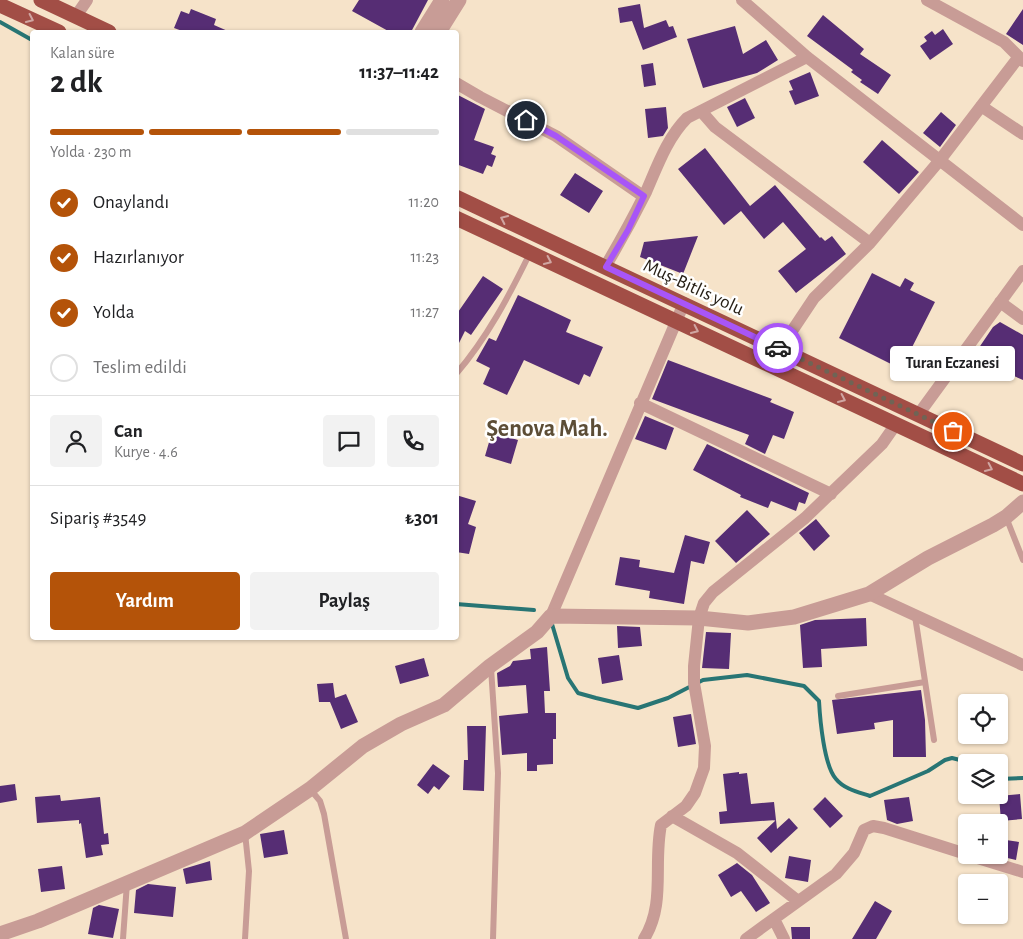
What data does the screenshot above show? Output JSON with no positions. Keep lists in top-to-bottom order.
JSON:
{
  "streets": {
    "highway": ["Muş-Bitlis yolu"]
  },
  "districts": ["Şenova Mah."],
  "places": ["Turan Eczanesi"],
  "page": {
    "heading": ["2 dk", "Kalan süre", "11:37–11:42"],
    "panel": [
      "Can",
      "Kurye · 4.6",
      "Sipariş #3549",
      "₺301"
    ],
    "bar": "Yolda · 230 m",
    "list": [
      ["Onaylandı", "11:20"],
      ["Hazırlanıyor", "11:23"],
      ["Yolda", "11:27"],
      "Teslim edildi"
    ],
    "bubble": "Turan Eczanesi",
    "buttons": ["Yardım", "Paylaş"],
    "map_buttons": ["+", "−"]
  }
}
